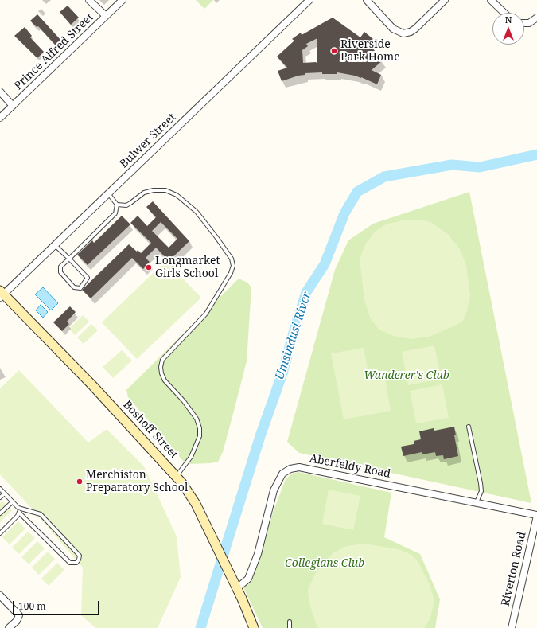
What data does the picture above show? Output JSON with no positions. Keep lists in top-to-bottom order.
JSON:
{
  "streets": {
    "main road": ["Boshoff Street"],
    "street": [
      "Prince Alfred Street",
      "Bulwer Street",
      "Aberfeldy Road",
      "Riverton Road"
    ]
  },
  "crossings": [
    ["Bulwer Street", "Boshoff Street"],
    ["Boshoff Street", "Aberfeldy Road"],
    ["Aberfeldy Road", "Riverton Road"]
  ],
  "water": ["Umsindusi River"],
  "parks": ["Wanderer's Club", "Collegians Club"],
  "places": ["Riverside Park Home", "Longmarket Girls School", "Merchiston Preparatory School"],
  "scale_bar": "100 m",
  "north": "top"
}
